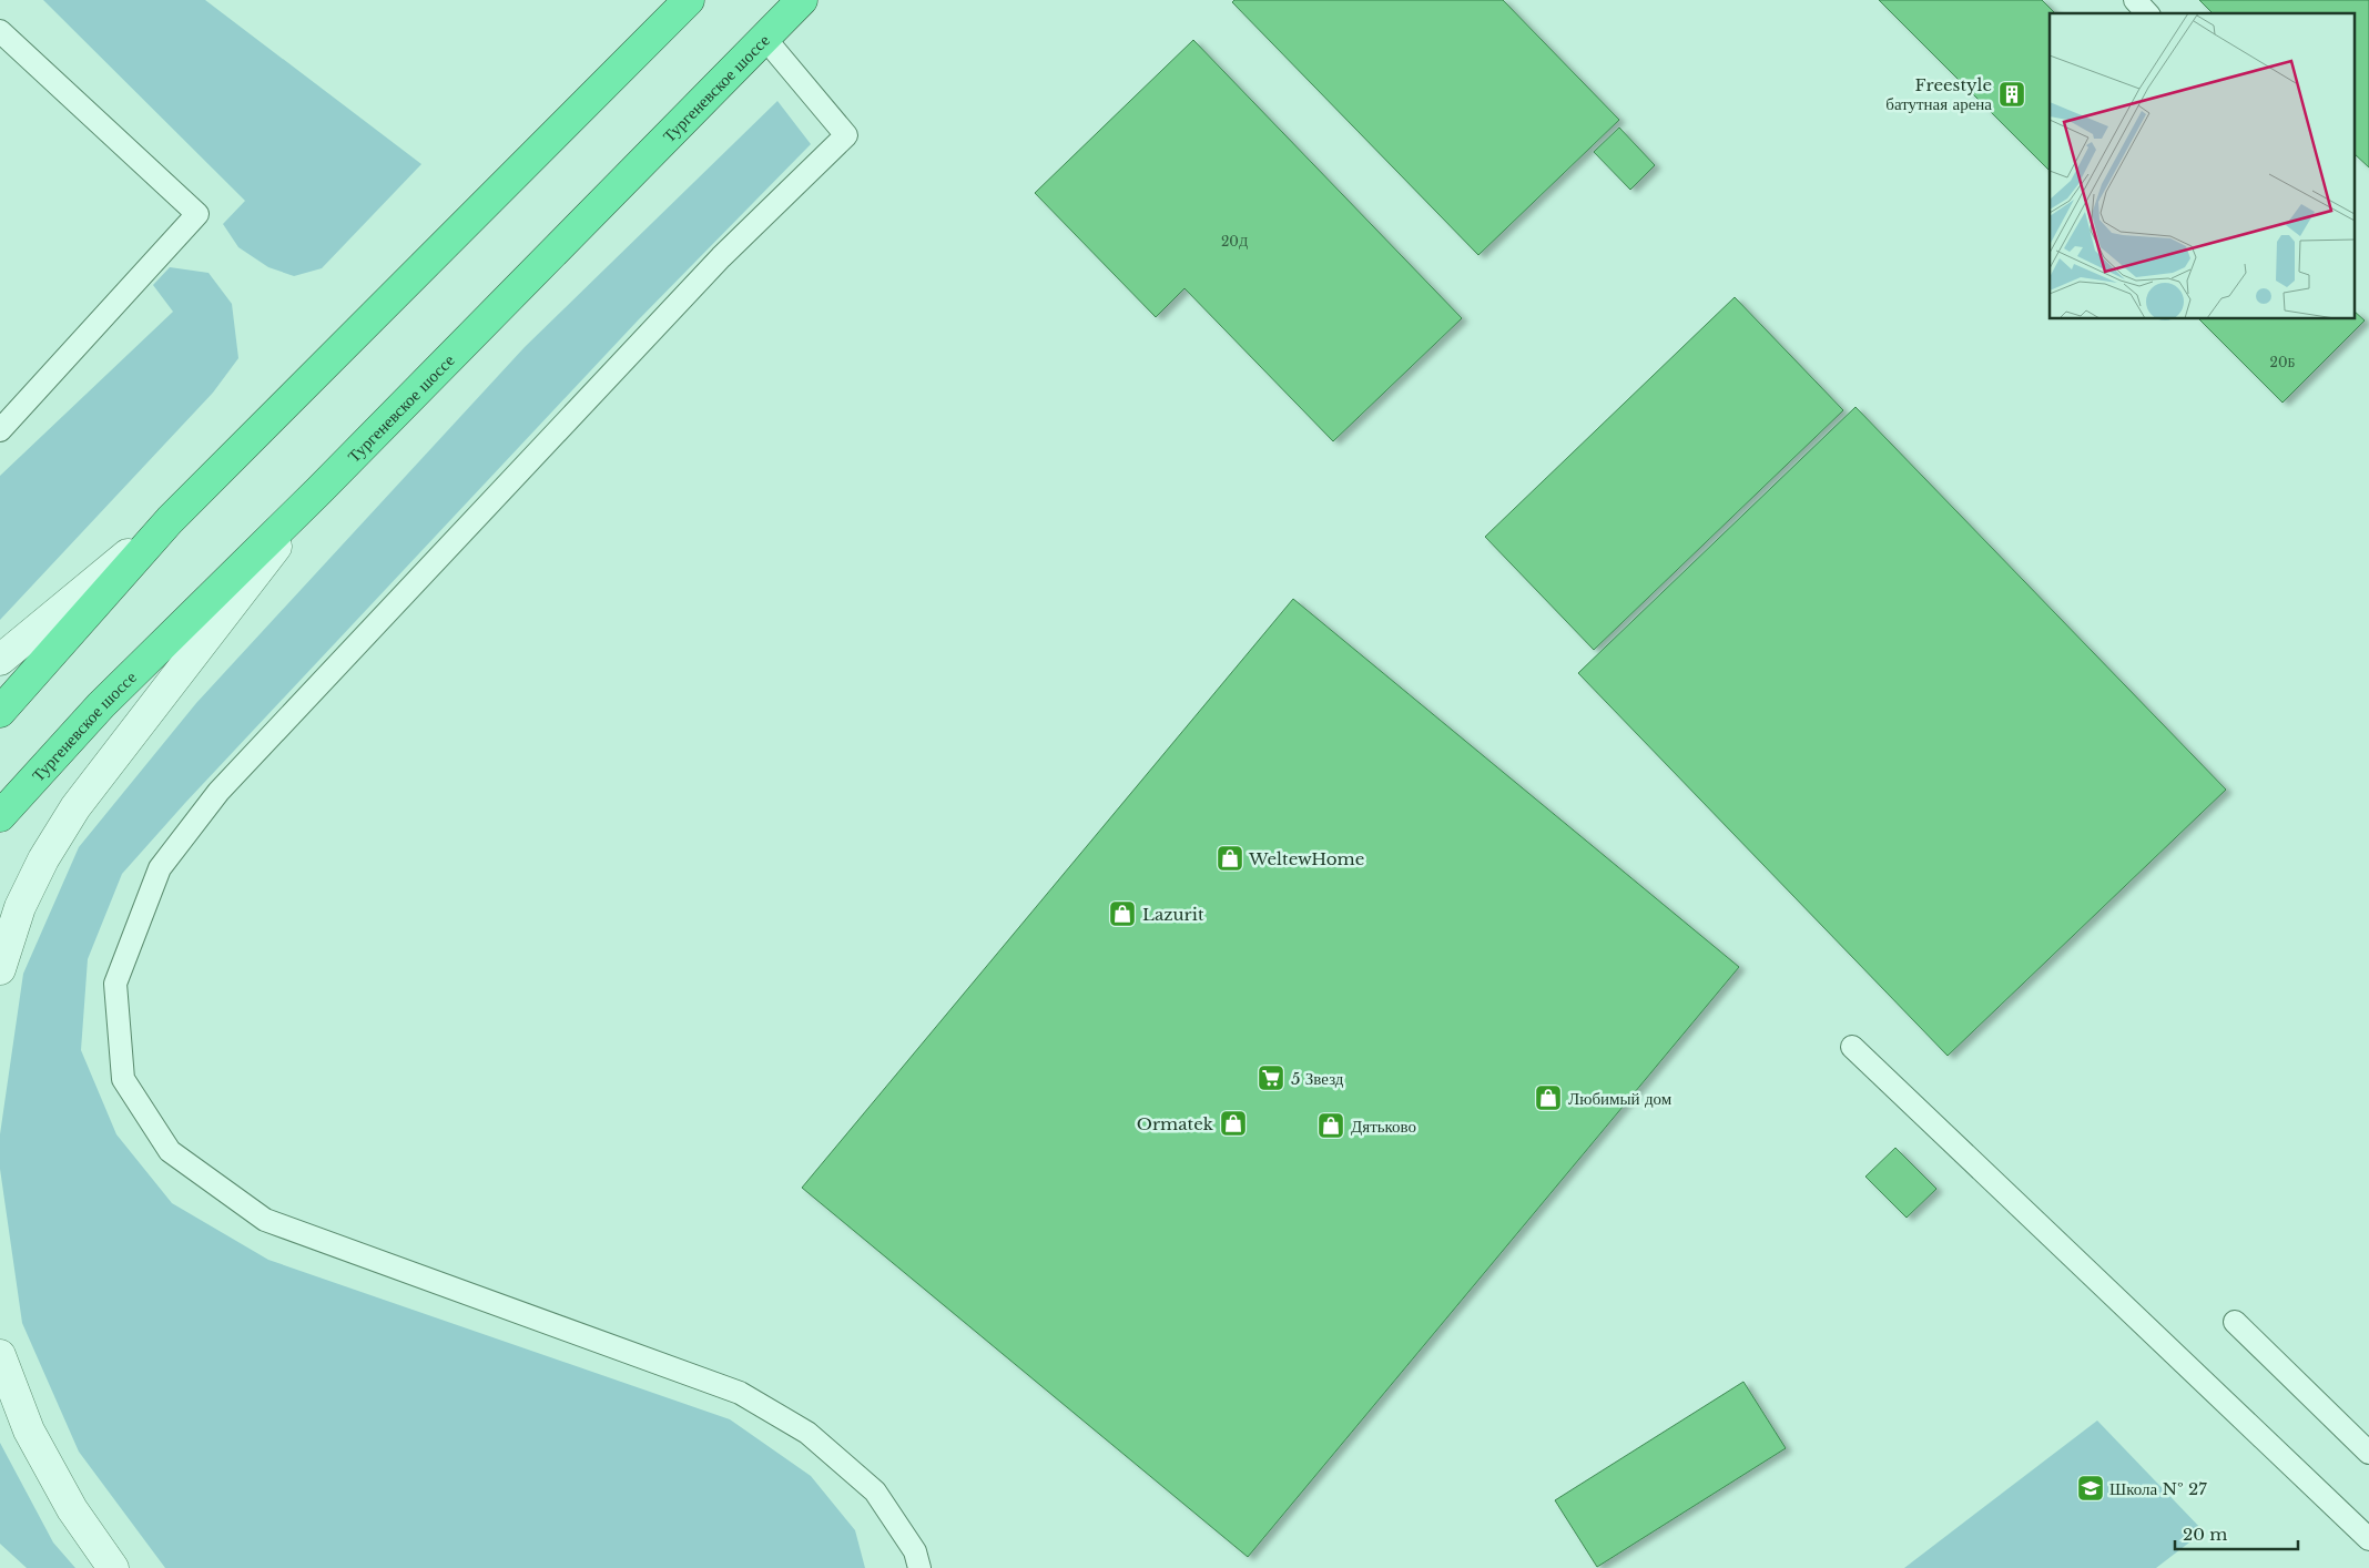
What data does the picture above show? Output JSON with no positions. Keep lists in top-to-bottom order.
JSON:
{
  "streets": {
    "highway": ["Тургеневское шоссе"]
  },
  "places": {
    "building": ["Freestyle батутная арена"],
    "shop": [
      "WeltewHome",
      "Lazurit",
      "Любимый дом",
      "Ormatek",
      "Дятьково"
    ],
    "supermarket": ["5 Звезд"],
    "school or university": ["Школа № 27"]
  },
  "house_numbers": ["20Д", "20Б"],
  "scale_bar": "20 m"
}
